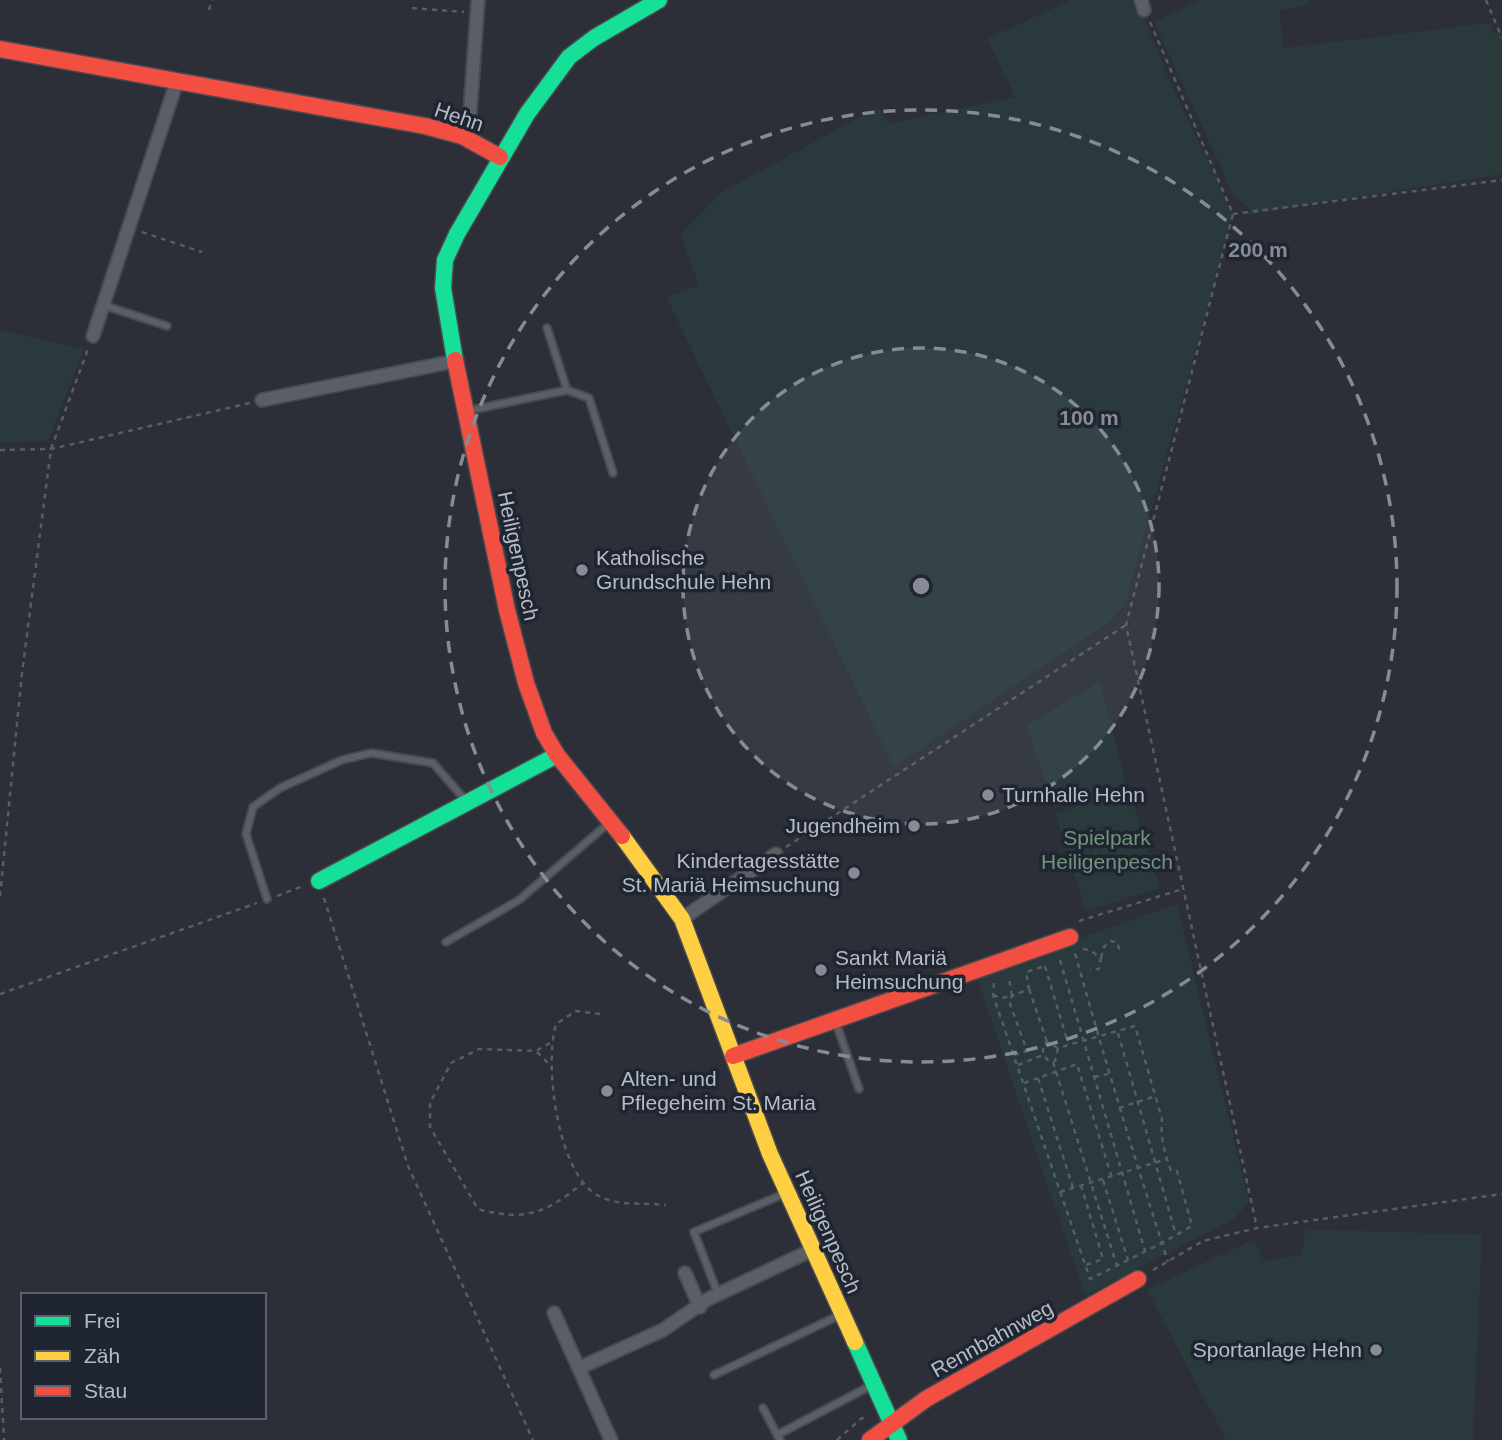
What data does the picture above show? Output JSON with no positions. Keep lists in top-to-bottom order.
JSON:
{
  "streets": {
    "street": ["Hehn", "Heiligenpesch", "Rennbahnweg"]
  },
  "crossings": [
    ["Hehn", "Heiligenpesch"],
    ["Heiligenpesch", "Rennbahnweg"]
  ],
  "parks": ["Spielpark Heiligenpesch"],
  "places": [
    "Katholische Grundschule Hehn",
    "Turnhalle Hehn",
    "Jugendheim",
    "Kindertagesstätte St. Mariä Heimsuchung",
    "Sankt Mariä Heimsuchung",
    "Alten- und Pflegeheim St. Maria",
    "Sportanlage Hehn"
  ],
  "legend": ["Frei", "Zäh", "Stau"],
  "rings": ["200 m", "100 m"]
}
